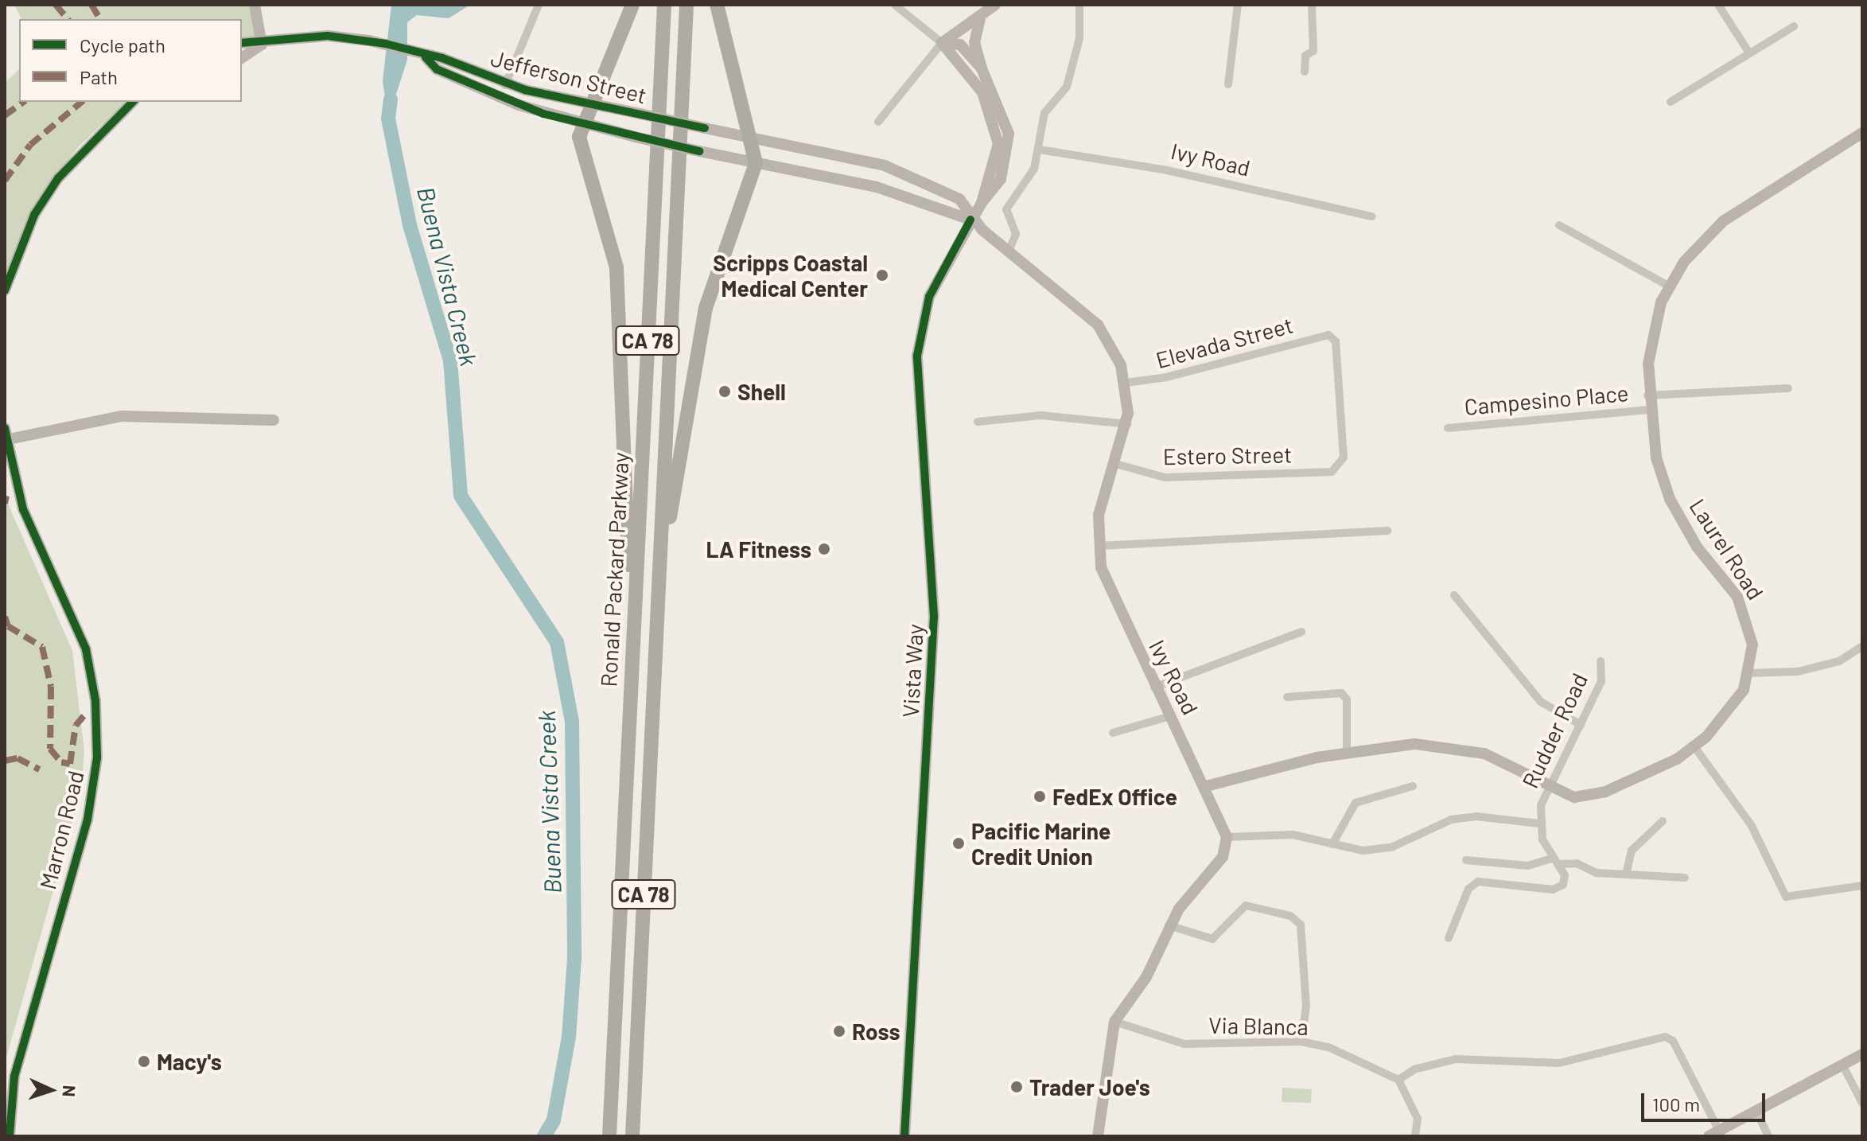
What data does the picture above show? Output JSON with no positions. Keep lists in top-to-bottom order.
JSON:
{
  "streets": {
    "highway": ["CA 78", "Ronald Packard Parkway"],
    "main road": [
      "Jefferson Street",
      "Ivy Road",
      "Laurel Road",
      "Vista Way",
      "Marron Road"
    ],
    "street": [
      "Elevada Street",
      "Campesino Place",
      "Estero Street",
      "Rudder Road",
      "Via Blanca"
    ]
  },
  "crossings": [
    ["Jefferson Street", "Ivy Road"],
    ["Jefferson Street", "Vista Way"],
    ["Ivy Road", "Elevada Street"],
    ["Ivy Road", "Estero Street"],
    ["Ivy Road", "Laurel Road"],
    ["Ivy Road", "Vista Way"],
    ["Elevada Street", "Estero Street"],
    ["Campesino Place", "Laurel Road"],
    ["Laurel Road", "Rudder Road"]
  ],
  "water": ["Buena Vista Creek"],
  "places": [
    "Scripps Coastal Medical Center",
    "Shell",
    "LA Fitness",
    "FedEx Office",
    "Pacific Marine Credit Union",
    "Ross",
    "Macy's",
    "Trader Joe's"
  ],
  "legend": ["Cycle path", "Path"],
  "scale_bar": "100 m",
  "north": "right"
}
